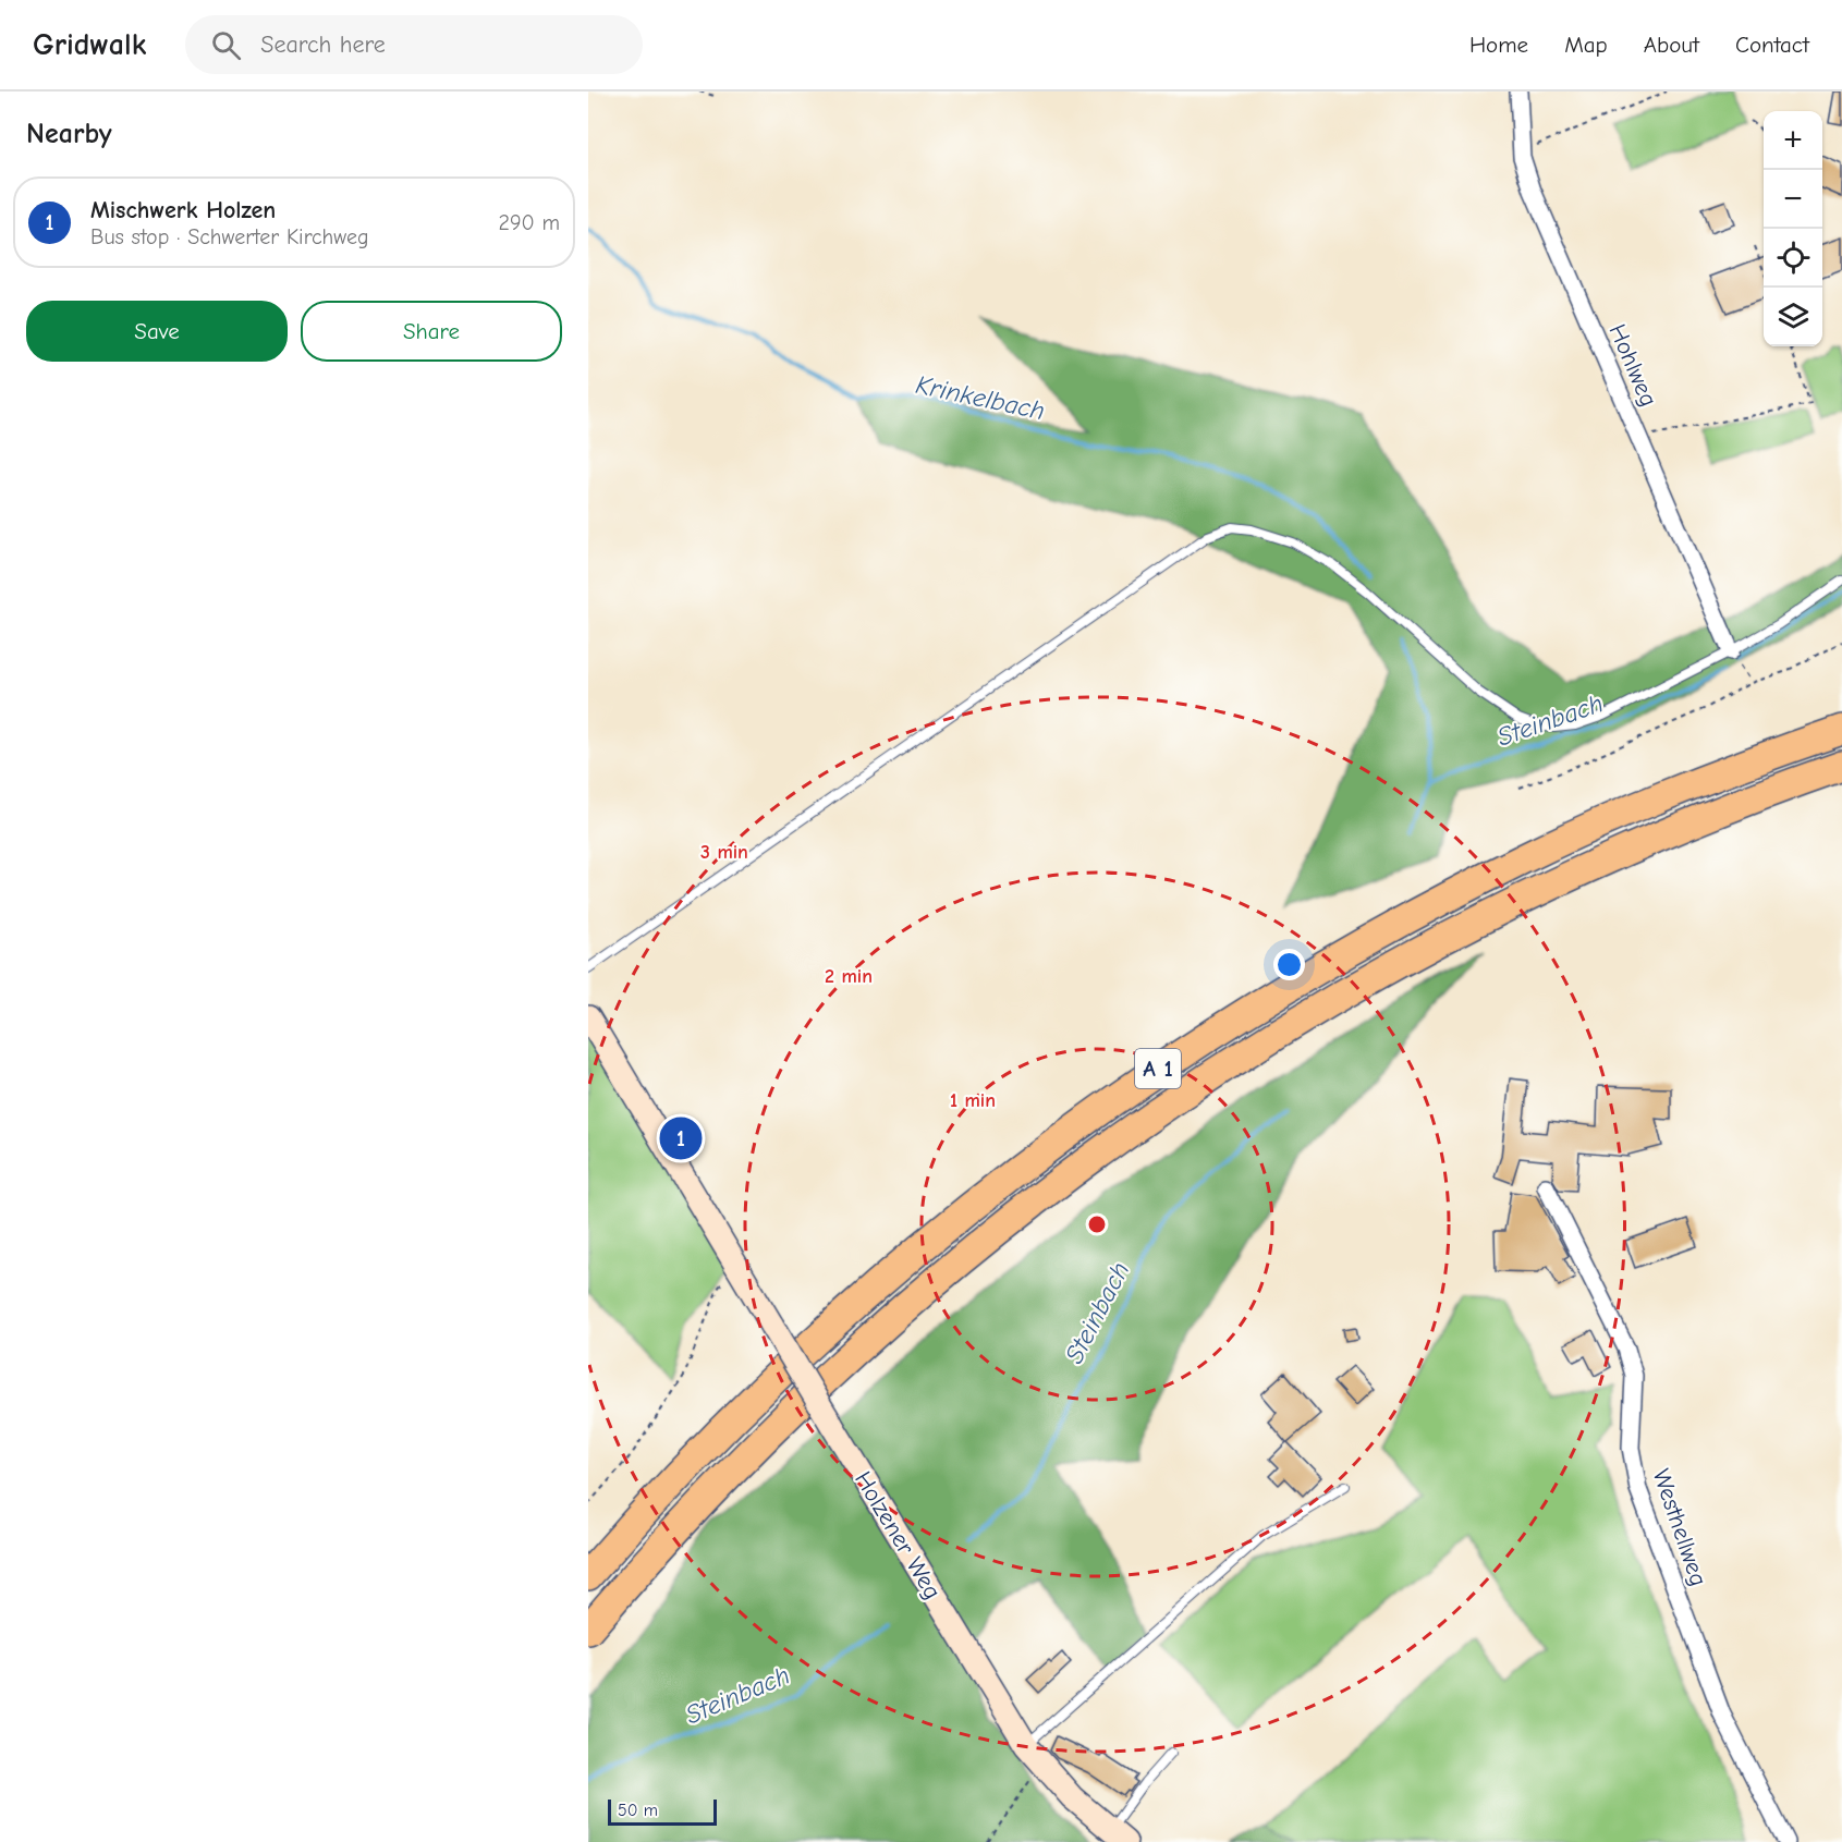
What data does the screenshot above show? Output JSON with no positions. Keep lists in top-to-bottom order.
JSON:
{
  "streets": {
    "highway": ["A 1"],
    "main road": ["Holzener Weg"],
    "street": ["Hohlweg", "Westhellweg"]
  },
  "water": ["Krinkelbach", "Steinbach"],
  "scale_bar": "50 m",
  "page": {
    "header": "Gridwalk",
    "search": "Search here",
    "nav": [
      "Home",
      "Map",
      "About",
      "Contact"
    ],
    "heading": "Nearby",
    "map_buttons": ["+", "−"],
    "list": [
      {
        "mark": "1",
        "name": "Mischwerk Holzen",
        "note": "Bus stop · Schwerter Kirchweg",
        "value": "290 m"
      }
    ],
    "buttons": ["Save", "Share"],
    "pins": "1",
    "scale": "50 m"
  },
  "rings": ["3 min", "2 min", "1 min"]
}
